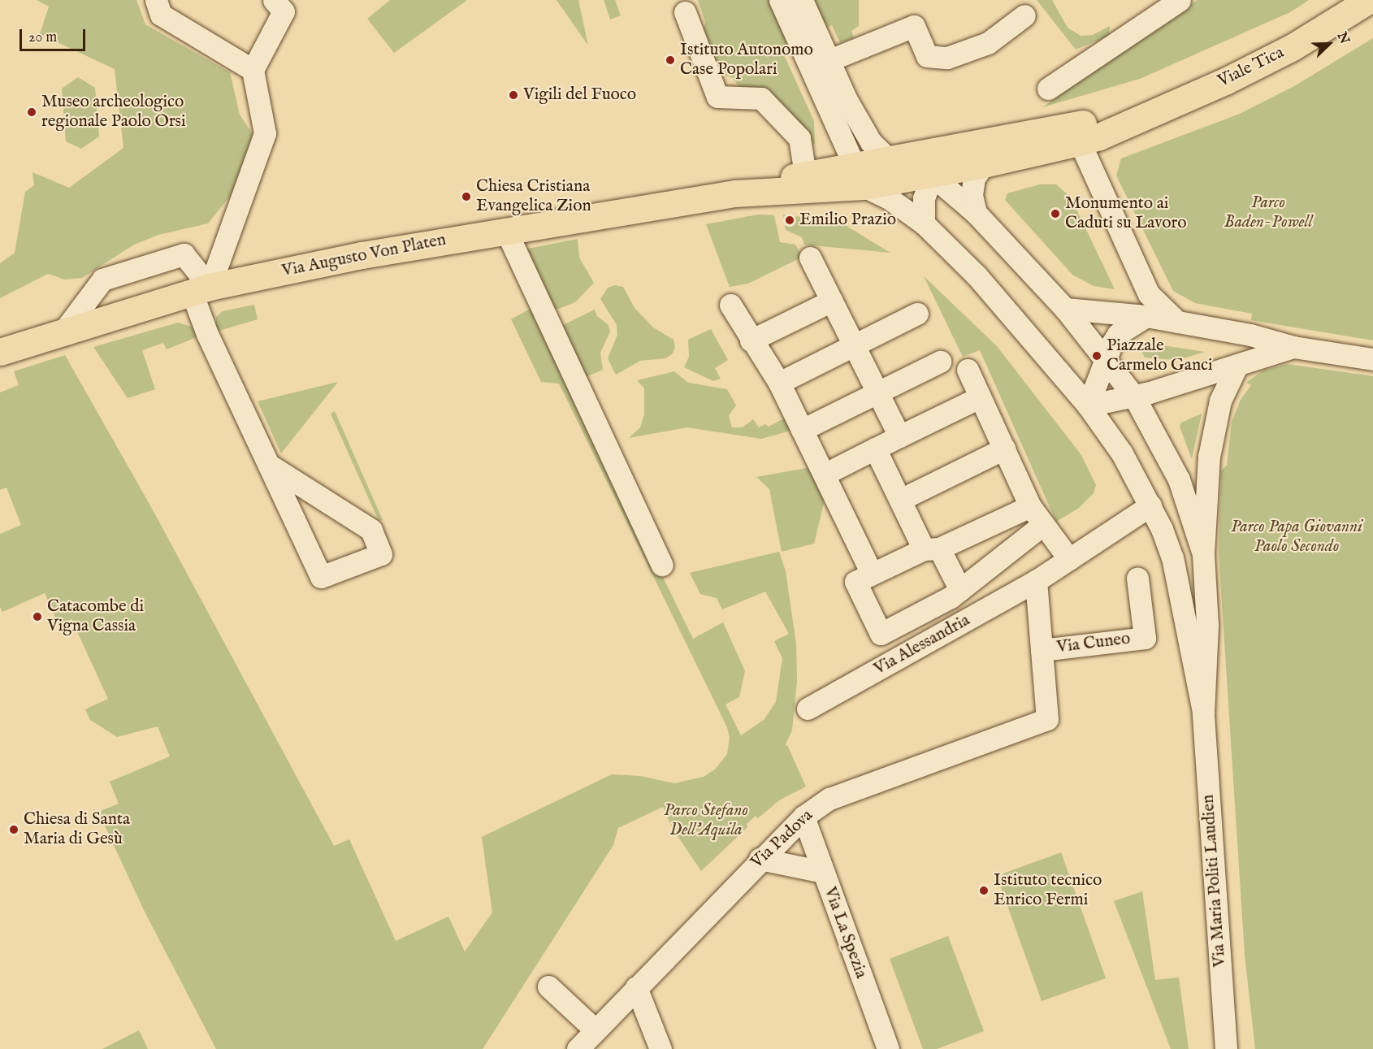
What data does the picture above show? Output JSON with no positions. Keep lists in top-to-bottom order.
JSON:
{
  "streets": {
    "main road": ["Viale Tica", "Via Augusto Von Platen"],
    "street": [
      "Via Cuneo",
      "Via Alessandria",
      "Via Padova",
      "Via Maria Politi Laudien",
      "Via La Spezia"
    ]
  },
  "crossings": [
    ["Via Cuneo", "Via Padova"],
    ["Via Padova", "Via La Spezia"]
  ],
  "parks": ["Parco Baden-Powell", "Parco Papa Giovanni Paolo Secondo", "Parco Stefano Dell'Aquila"],
  "places": [
    "Istituto Autonomo Case Popolari",
    "Vigili del Fuoco",
    "Museo archeologico regionale Paolo Orsi",
    "Chiesa Cristiana Evangelica Zion",
    "Monumento ai Caduti su Lavoro",
    "Emilio Prazio",
    "Piazzale Carmelo Ganci",
    "Catacombe di Vigna Cassia",
    "Chiesa di Santa Maria di Gesù",
    "Istituto tecnico Enrico Fermi"
  ],
  "scale_bar": "20 m",
  "north": "top right"
}
